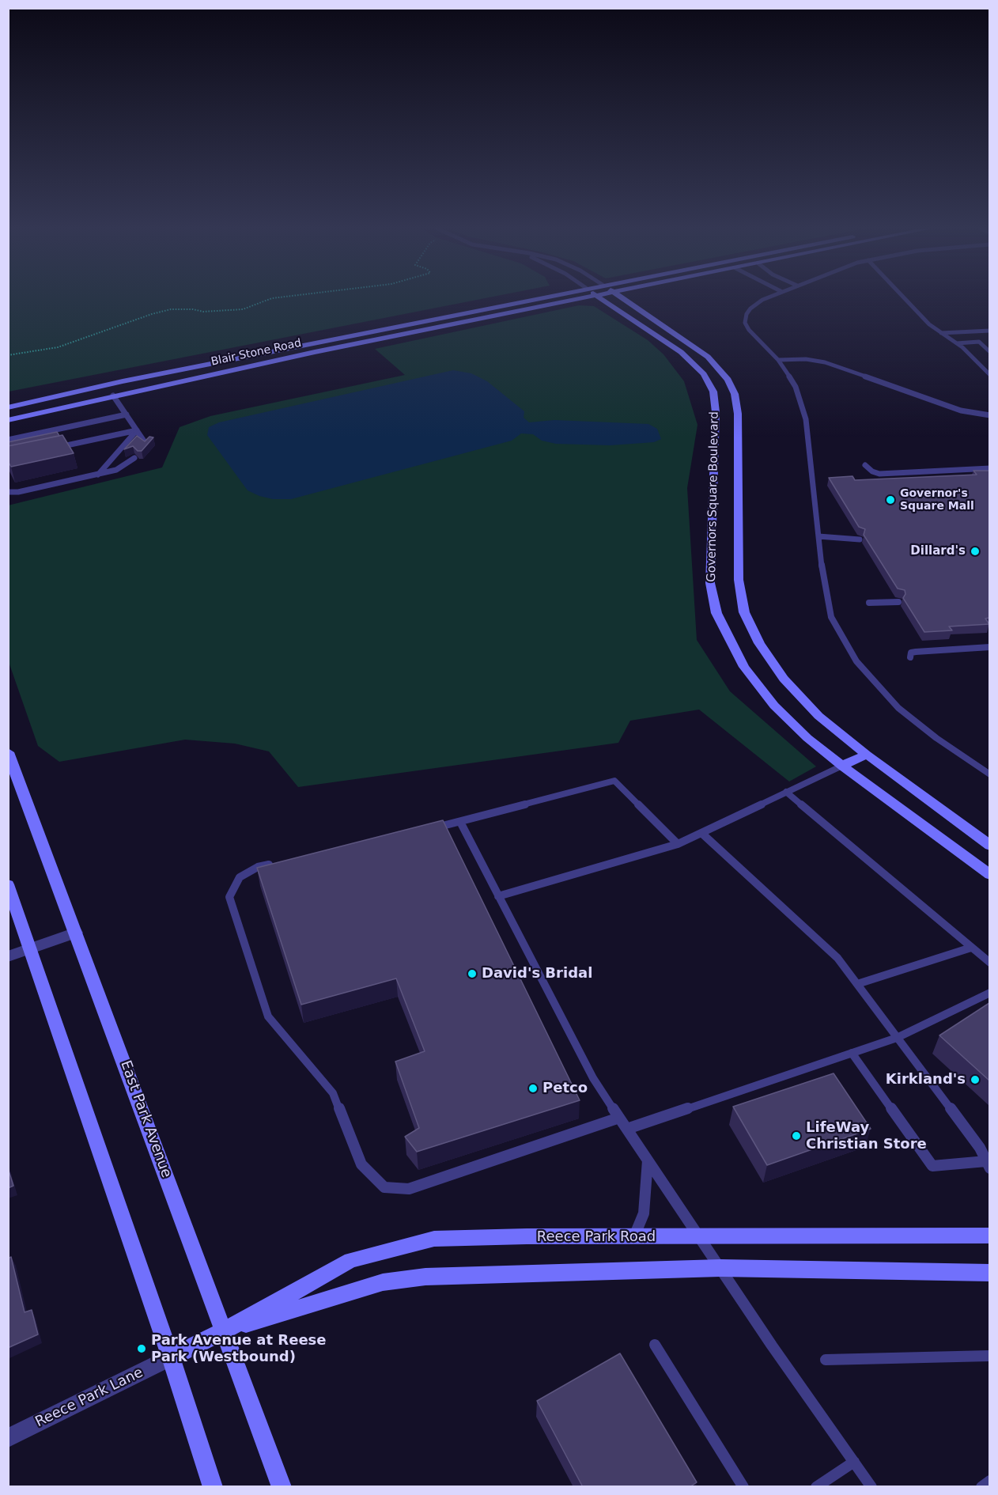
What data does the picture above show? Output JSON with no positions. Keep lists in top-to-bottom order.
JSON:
{
  "streets": {
    "main road": [
      "Blair Stone Road",
      "Governors Square Boulevard",
      "East Park Avenue",
      "Reece Park Road"
    ],
    "street": ["Reece Park Lane"]
  },
  "crossings": [
    ["East Park Avenue", "Reece Park Road"],
    ["Reece Park Road", "Reece Park Lane"]
  ],
  "places": [
    "Governor's Square Mall",
    "Dillard's",
    "David's Bridal",
    "Kirkland's",
    "Petco",
    "LifeWay Christian Store",
    "Park Avenue at Reese Park (Westbound)"
  ]
}
